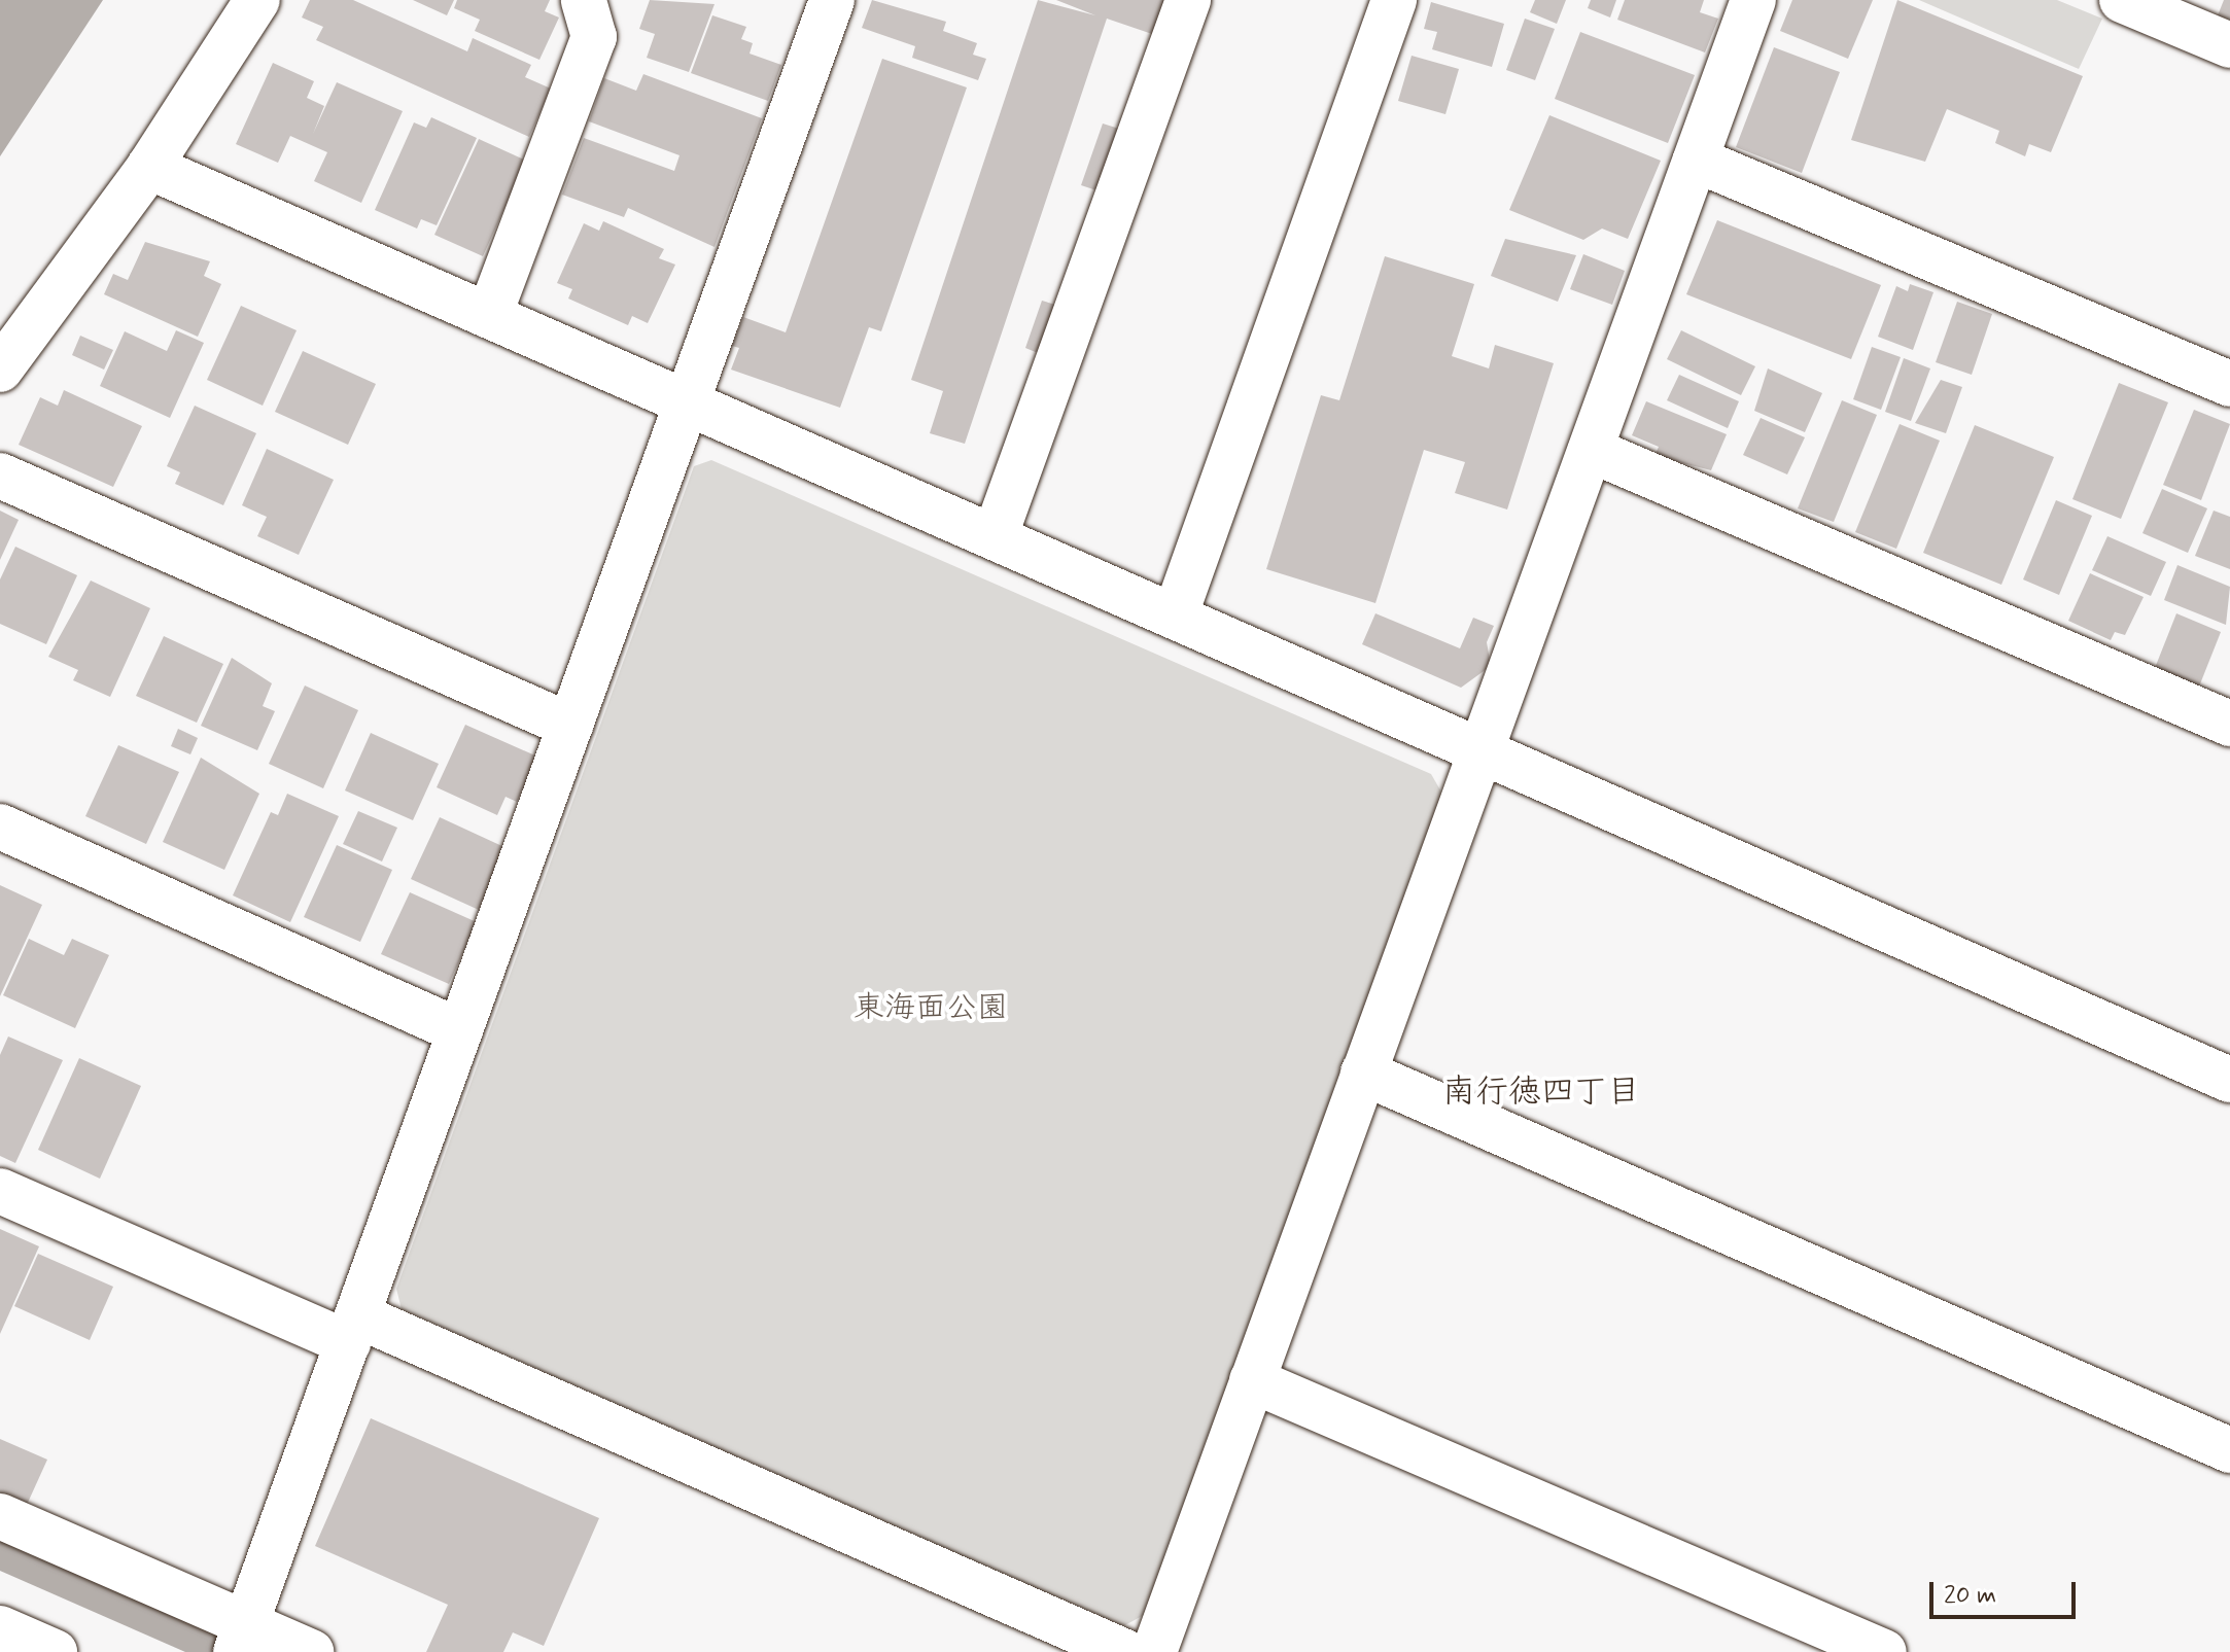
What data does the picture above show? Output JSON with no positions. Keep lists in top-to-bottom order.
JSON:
{
  "districts": ["南行徳四丁目"],
  "parks": ["東海面公園"],
  "scale_bar": "20 m"
}
